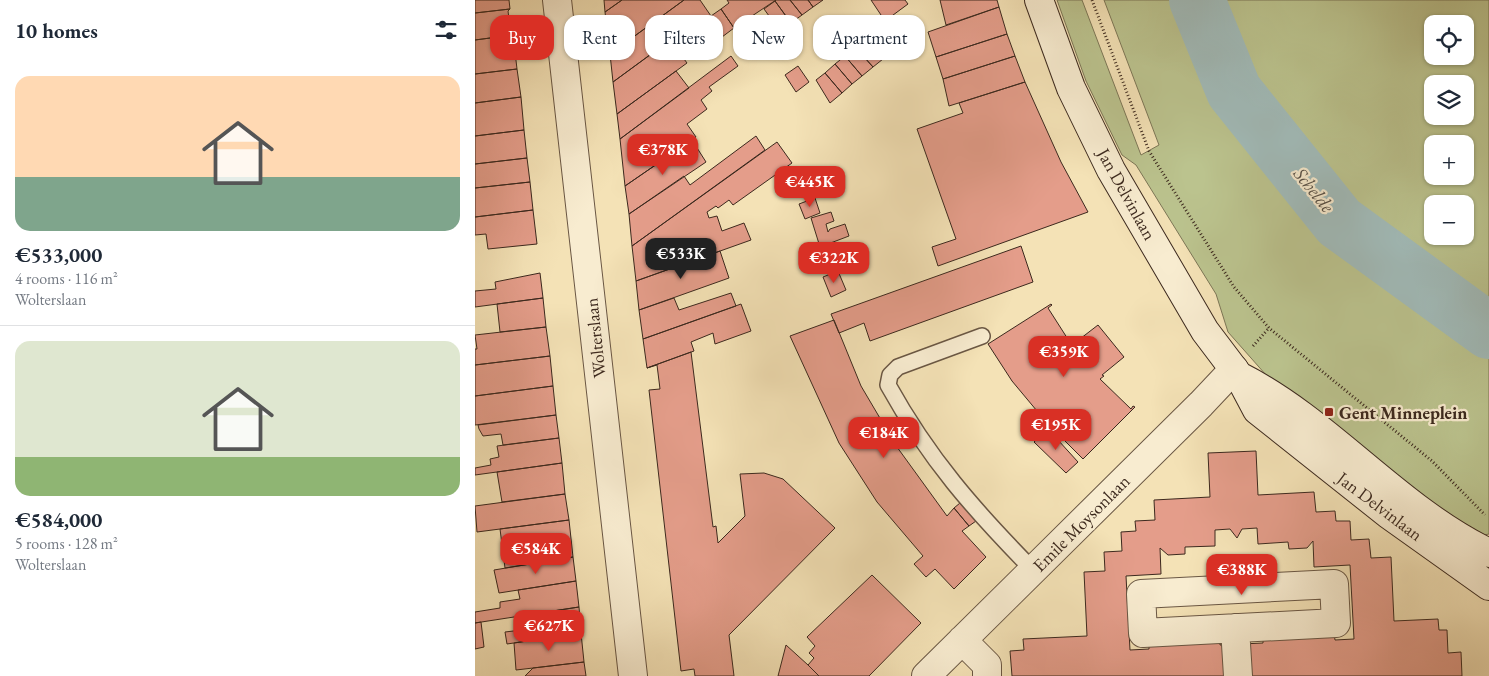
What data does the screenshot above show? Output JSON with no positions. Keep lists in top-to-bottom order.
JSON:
{
  "streets": {
    "street": ["Jan Delvinlaan", "Wolterslaan", "Emile Moysonlaan"]
  },
  "crossings": [
    ["Jan Delvinlaan", "Emile Moysonlaan"]
  ],
  "water": ["Schelde"],
  "places": {
    "transit": ["Gent Minneplein"]
  },
  "page": {
    "heading": "10 homes",
    "map_buttons": ["+", "−"],
    "chip": [
      "Buy",
      "Rent",
      "Filters",
      "New",
      "Apartment"
    ],
    "list": [
      {
        "name": "€533,000",
        "note": "4 rooms · 116 m² · Wolterslaan"
      },
      {
        "name": "€584,000",
        "note": "5 rooms · 128 m² · Wolterslaan"
      }
    ],
    "price": [
      "€378K",
      "€445K",
      "€533K",
      "€322K",
      "€359K",
      "€195K",
      "€184K",
      "€584K",
      "€388K",
      "€627K"
    ]
  }
}
